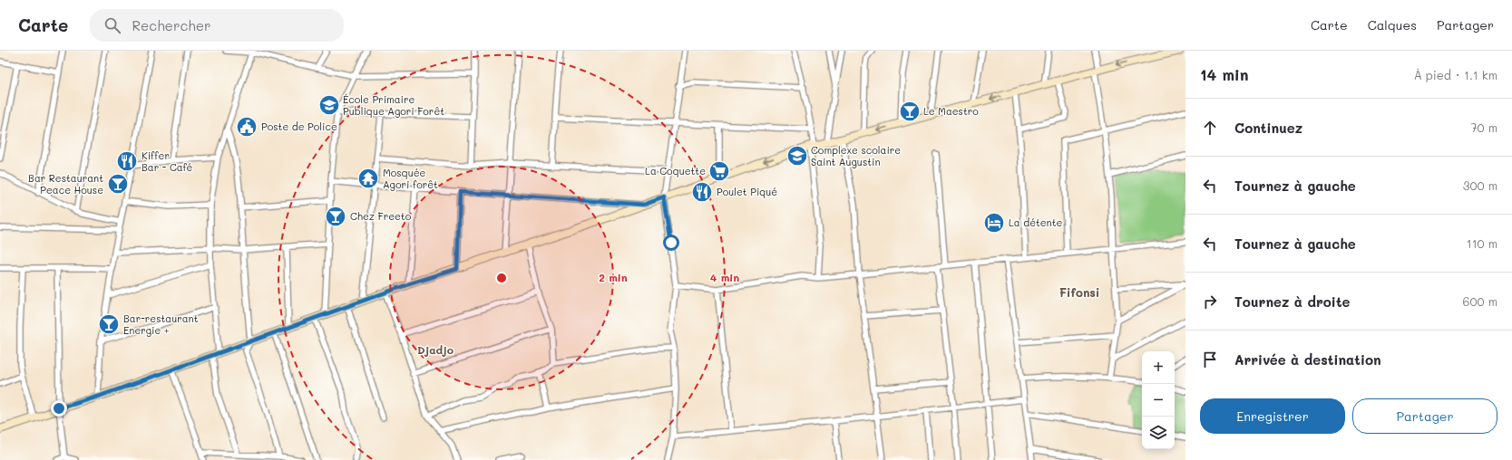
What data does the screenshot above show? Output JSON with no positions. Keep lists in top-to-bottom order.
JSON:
{
  "districts": ["Fifonsi", "Djadjo"],
  "places": {
    "school or university": ["École Primaire Publique Agori Forêt", "Complexe scolaire Saint Augustin"],
    "bar": [
      "Le Maestro",
      "Bar Restaurant Peace House",
      "Chez Freeto",
      "Bar-restaurant Energie +"
    ],
    "public building": ["Poste de Police"],
    "restaurant": ["Kiffer Bar - Café", "Poulet Piqué"],
    "supermarket": ["La Coquette"],
    "temple": ["Mosquée Agori forêt"],
    "hotel": ["La détente"]
  },
  "page": {
    "header": "Carte",
    "search": "Rechercher",
    "nav": ["Carte", "Calques", "Partager"],
    "heading": ["14 min", "À pied · 1.1 km"],
    "list": [
      ["Continuez", "70 m"],
      ["Tournez à gauche", "300 m"],
      ["Tournez à gauche", "110 m"],
      ["Tournez à droite", "600 m"],
      "Arrivée à destination"
    ],
    "map_buttons": ["+", "−"],
    "buttons": ["Enregistrer", "Partager"]
  },
  "rings": ["2 min", "4 min"]
}
